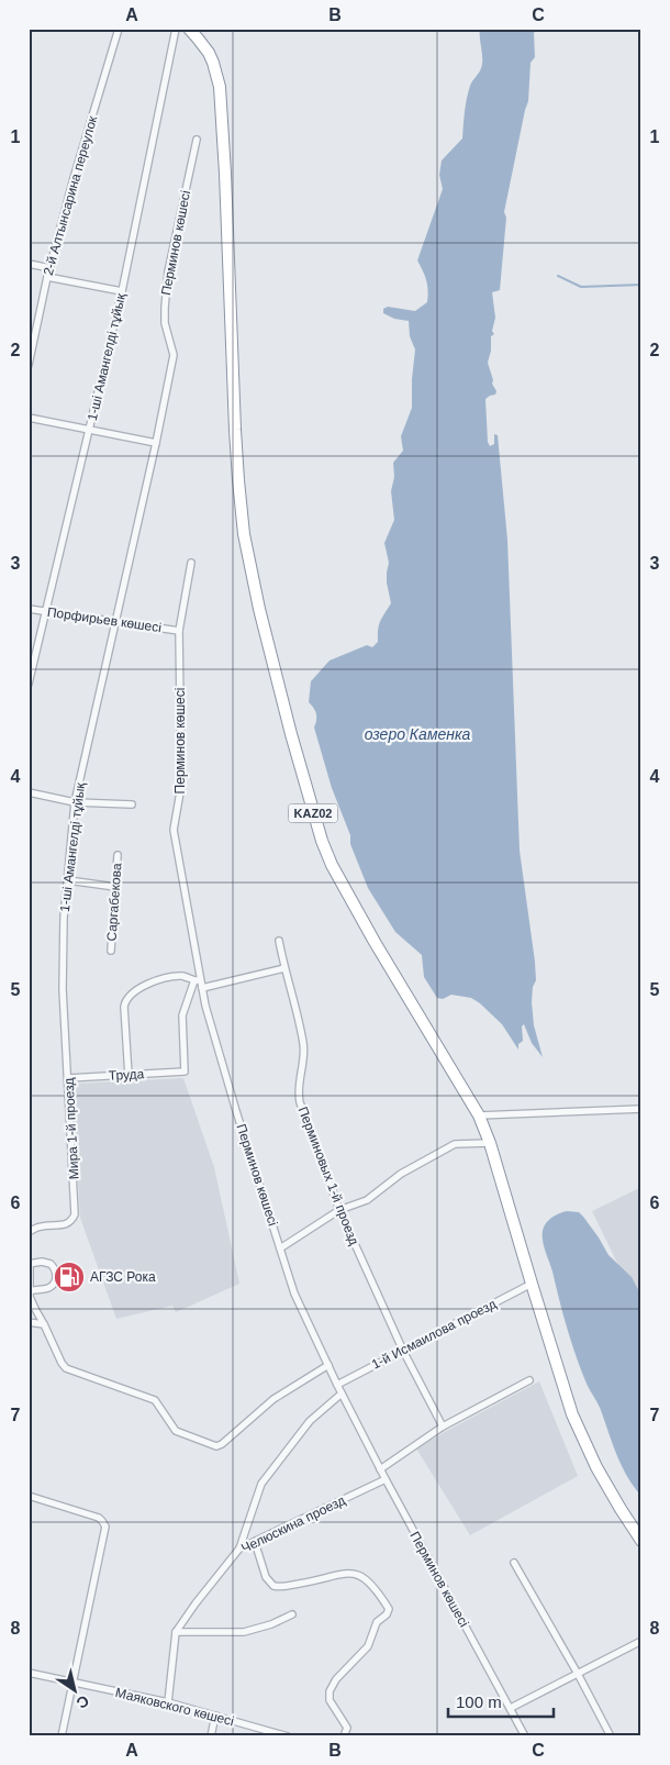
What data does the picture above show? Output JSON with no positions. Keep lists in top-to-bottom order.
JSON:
{
  "streets": {
    "highway": ["KAZ02"],
    "street": [
      "2-й Алтынсарина переулок",
      "Перминов көшесі",
      "1-ші Амангелді тұйық",
      "Порфирьев көшесі",
      "Саргабекова",
      "Труда",
      "Мира 1-й проезд",
      "Перминовых 1-й проезд",
      "1-й Исмаилова проезд",
      "Челюскина проезд",
      "Маяковского көшесі"
    ]
  },
  "crossings": [
    ["Перминов көшесі", "1-ші Амангелді тұйық"],
    ["Перминов көшесі", "Порфирьев көшесі"],
    ["Перминов көшесі", "Труда"],
    ["Перминов көшесі", "1-й Исмаилова проезд"],
    ["Перминов көшесі", "Челюскина проезд"],
    ["1-ші Амангелді тұйық", "Порфирьев көшесі"],
    ["1-ші Амангелді тұйық", "Мира 1-й проезд"],
    ["KAZ02", "1-й Исмаилова проезд"],
    ["Труда", "Мира 1-й проезд"],
    ["Перминовых 1-й проезд", "1-й Исмаилова проезд"],
    ["Челюскина проезд", "Маяковского көшесі"]
  ],
  "water": ["озеро Каменка"],
  "places": {
    "fuel station": ["АГЗС Рока"]
  },
  "scale_bar": "100 m",
  "north": "bottom right",
  "grid": {
    "columns": ["A", "B", "C"],
    "rows": [
      "1",
      "2",
      "3",
      "4",
      "5",
      "6",
      "7",
      "8"
    ]
  }
}
